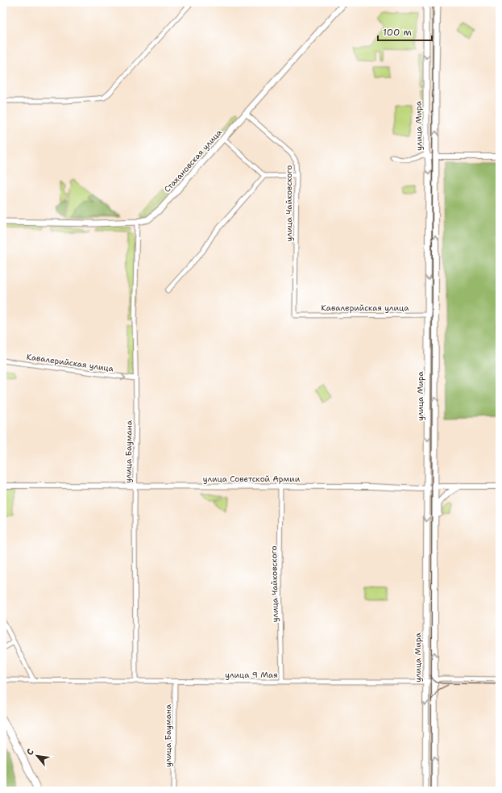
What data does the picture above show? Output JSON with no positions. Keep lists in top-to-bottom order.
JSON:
{
  "streets": {
    "main road": ["улица Мира", "Стахановская улица"],
    "street": [
      "улица Чайковского",
      "Кавалерийская улица",
      "улица Баумана",
      "улица Советской Армии",
      "улица 9 Мая"
    ]
  },
  "crossings": [
    ["улица Мира", "Кавалерийская улица"],
    ["улица Мира", "улица Советской Армии"],
    ["улица Мира", "улица 9 Мая"],
    ["Стахановская улица", "улица Чайковского"],
    ["Стахановская улица", "улица Баумана"],
    ["улица Чайковского", "Кавалерийская улица"],
    ["улица Чайковского", "улица Советской Армии"],
    ["улица Чайковского", "улица 9 Мая"],
    ["Кавалерийская улица", "улица Баумана"],
    ["улица Баумана", "улица Советской Армии"],
    ["улица Баумана", "улица 9 Мая"]
  ],
  "one_way": ["Кавалерийская улица"],
  "scale_bar": "100 m",
  "north": "top left"
}
